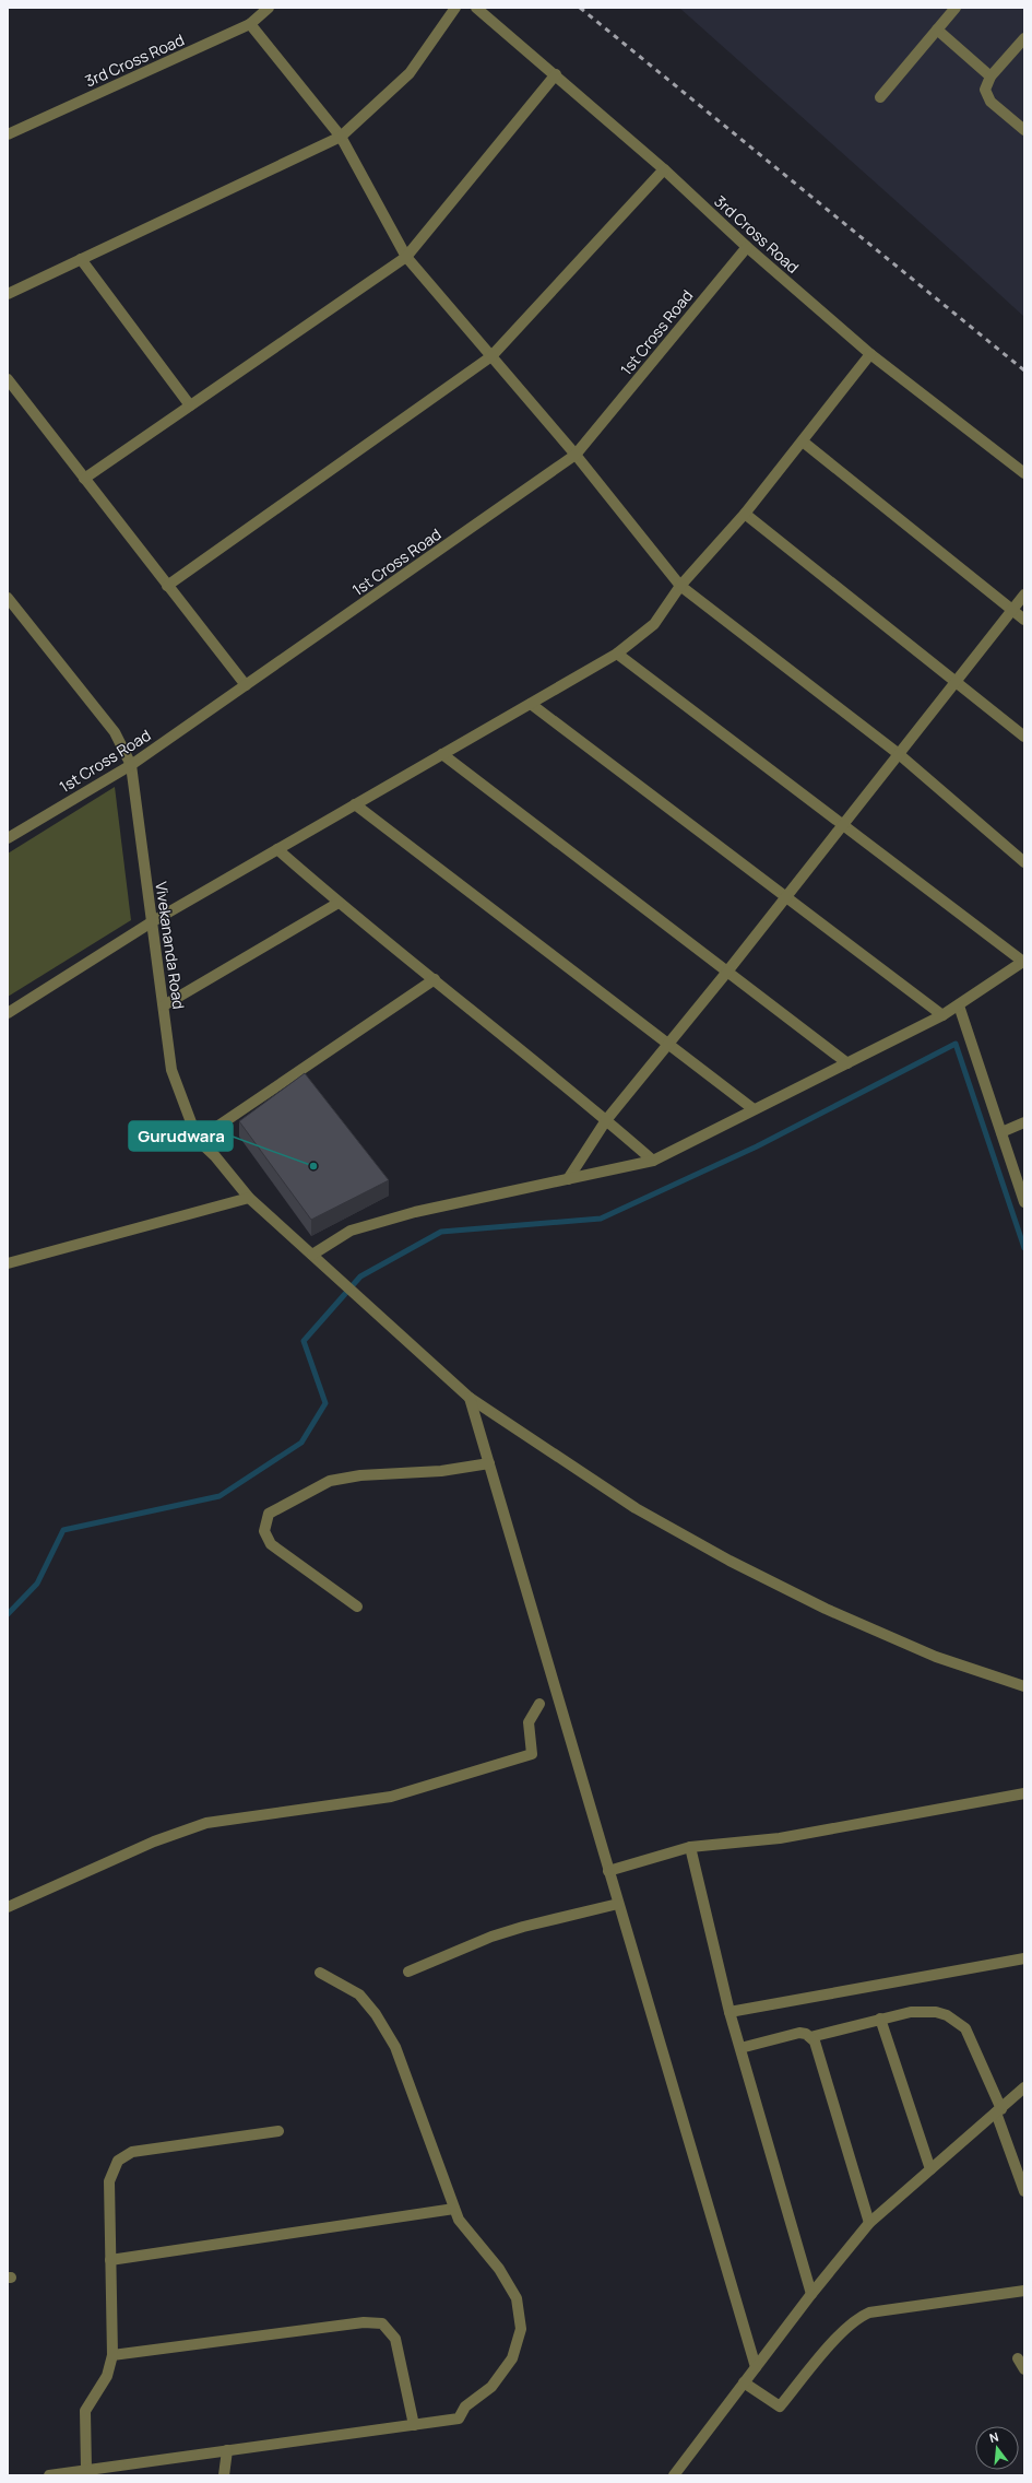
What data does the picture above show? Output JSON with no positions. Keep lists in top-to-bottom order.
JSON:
{
  "streets": {
    "street": ["3rd Cross Road", "1st Cross Road", "Vivekananda Road"]
  },
  "crossings": [
    ["3rd Cross Road", "1st Cross Road"],
    ["1st Cross Road", "Vivekananda Road"]
  ],
  "places": ["Gurudwara"],
  "north": "top"
}
